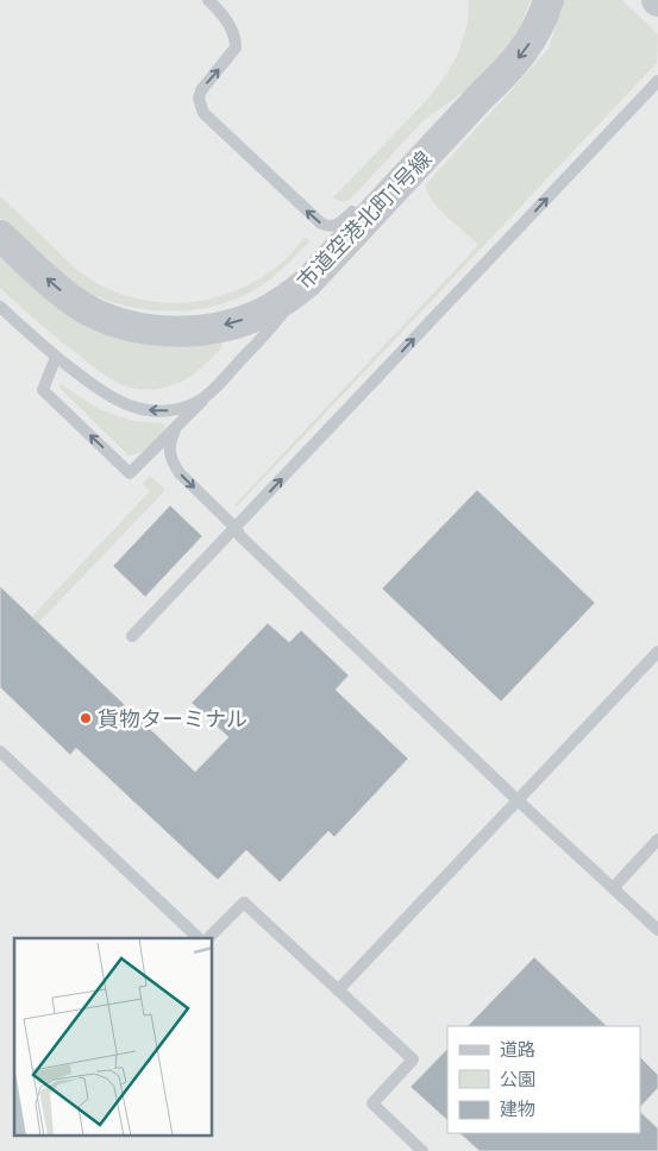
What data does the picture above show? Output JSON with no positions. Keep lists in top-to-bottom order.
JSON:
{
  "streets": {
    "street": ["市道空港北町1号線"]
  },
  "one_way": ["市道空港北町1号線"],
  "places": ["貨物ターミナル"],
  "legend": ["道路", "公園", "建物"]
}
